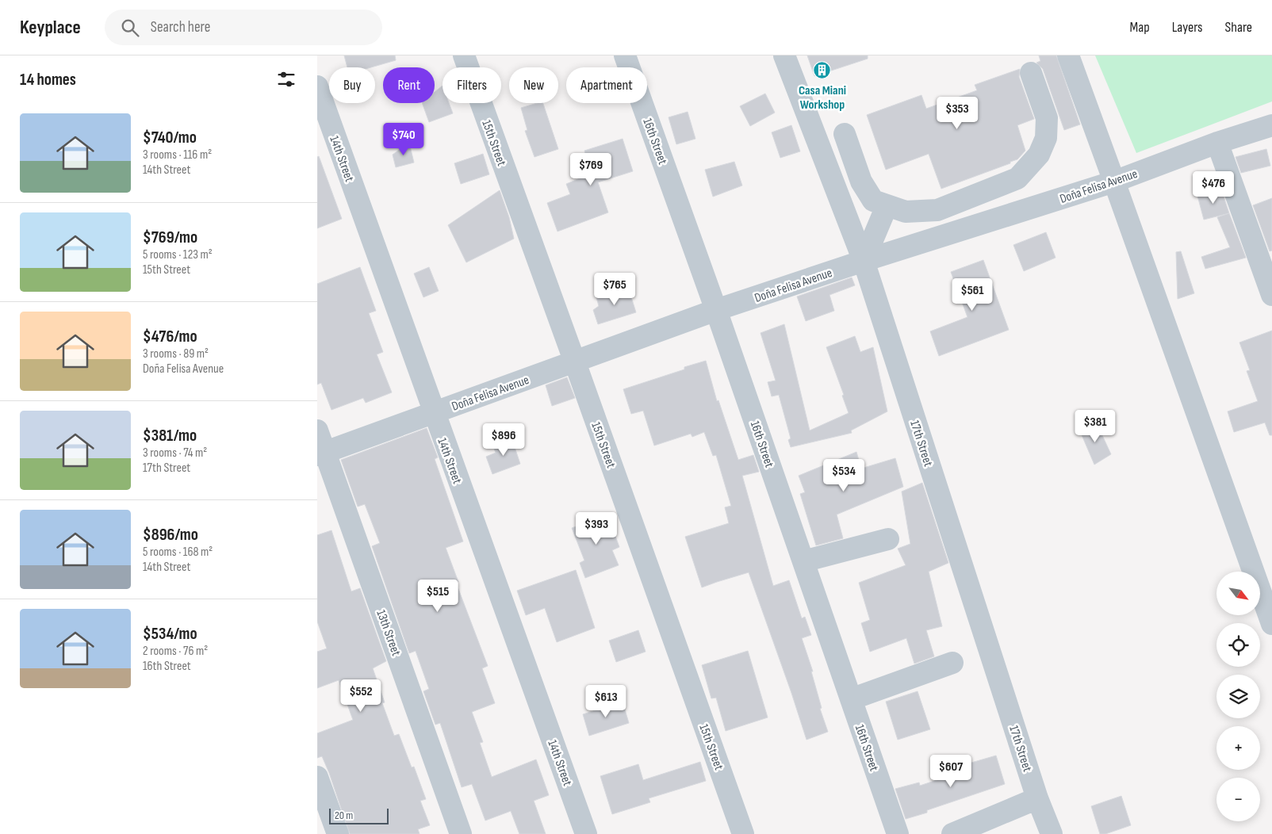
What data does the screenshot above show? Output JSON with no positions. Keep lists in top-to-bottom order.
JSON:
{
  "streets": {
    "street": [
      "16th Street",
      "15th Street",
      "14th Street",
      "Doña Felisa Avenue",
      "17th Street",
      "13th Street"
    ]
  },
  "crossings": [
    ["16th Street", "Doña Felisa Avenue"],
    ["15th Street", "Doña Felisa Avenue"],
    ["14th Street", "Doña Felisa Avenue"],
    ["Doña Felisa Avenue", "17th Street"],
    ["Doña Felisa Avenue", "13th Street"]
  ],
  "places": {
    "building": ["Casa Miani Workshop"]
  },
  "scale_bar": "20 m",
  "north": "bottom right",
  "page": {
    "header": "Keyplace",
    "search": "Search here",
    "nav": ["Map", "Layers", "Share"],
    "heading": "14 homes",
    "chip": [
      "Buy",
      "Rent",
      "Filters",
      "New",
      "Apartment"
    ],
    "price": [
      "$353",
      "$740",
      "$769",
      "$476",
      "$765",
      "$561",
      "$381",
      "$896",
      "$534",
      "$393",
      "$515",
      "$552",
      "$613",
      "$607"
    ],
    "list": [
      {
        "name": "$740/mo",
        "note": "3 rooms · 116 m² · 14th Street"
      },
      {
        "name": "$769/mo",
        "note": "5 rooms · 123 m² · 15th Street"
      },
      {
        "name": "$476/mo",
        "note": "3 rooms · 89 m² · Doña Felisa Avenue"
      },
      {
        "name": "$381/mo",
        "note": "3 rooms · 74 m² · 17th Street"
      },
      {
        "name": "$896/mo",
        "note": "5 rooms · 168 m² · 14th Street"
      },
      {
        "name": "$534/mo",
        "note": "2 rooms · 76 m² · 16th Street"
      }
    ],
    "map_buttons": ["+", "−"],
    "scale": "20 m"
  }
}
